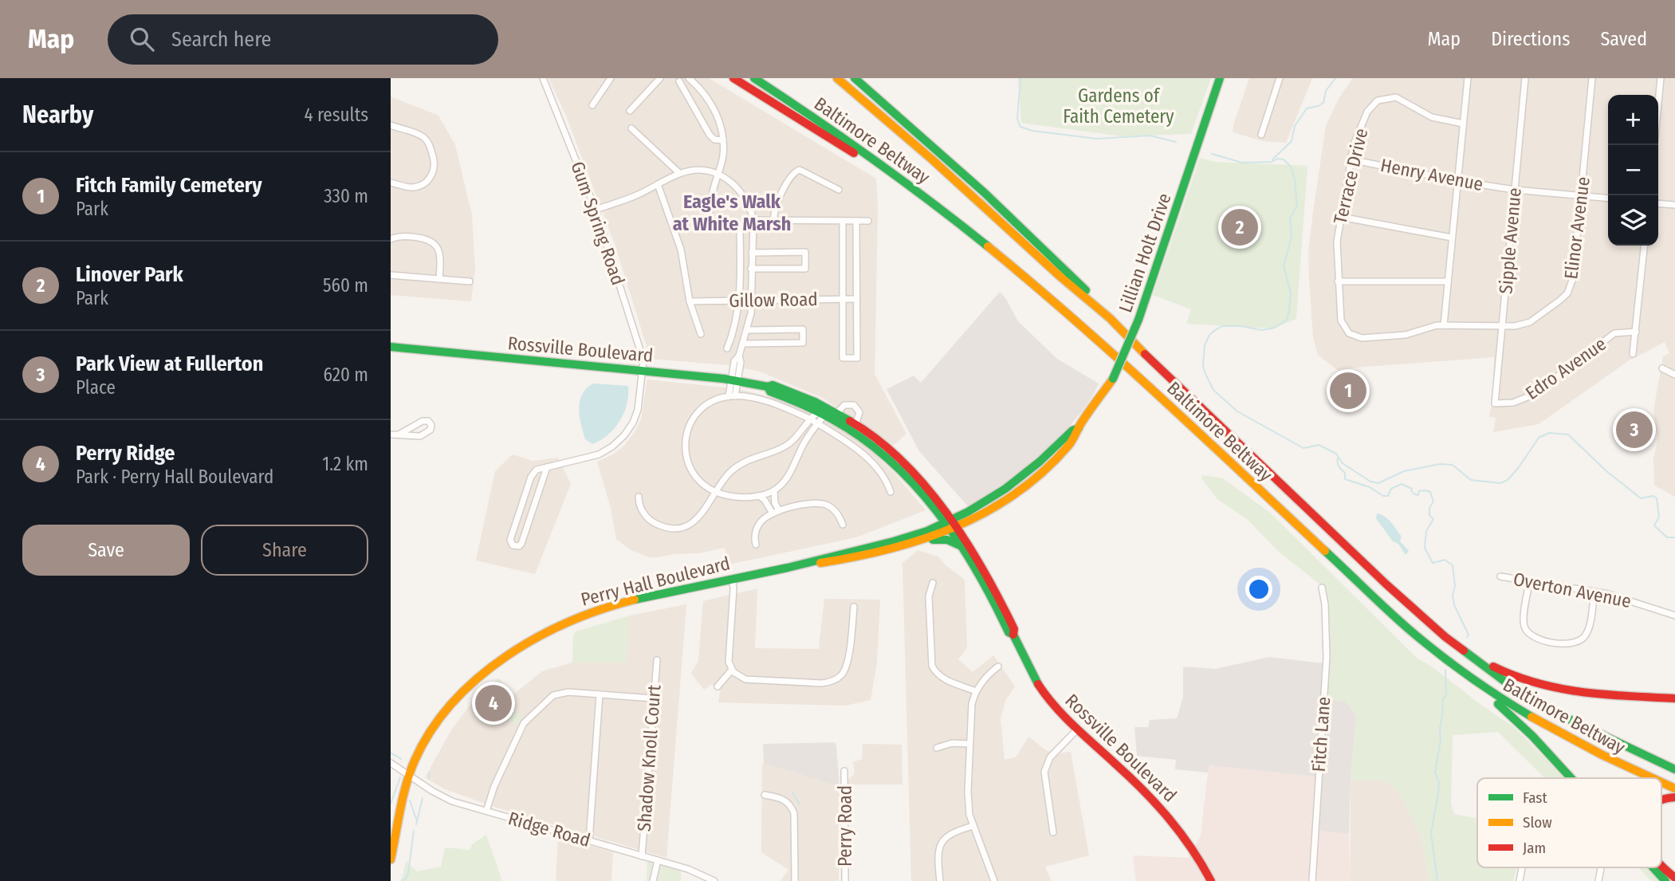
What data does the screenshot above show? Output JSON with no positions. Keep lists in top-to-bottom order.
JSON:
{
  "streets": {
    "main road": [
      "Baltimore Beltway",
      "Lillian Holt Drive",
      "Rossville Boulevard",
      "Perry Hall Boulevard"
    ],
    "street": [
      "Henry Avenue",
      "Terrace Drive",
      "Gum Spring Road",
      "Elinor Avenue",
      "Sipple Avenue",
      "Gillow Road",
      "Edro Avenue",
      "Overton Avenue",
      "Fitch Lane",
      "Shadow Knoll Court",
      "Perry Road",
      "Ridge Road"
    ]
  },
  "crossings": [
    ["Henry Avenue", "Terrace Drive"],
    ["Henry Avenue", "Elinor Avenue"],
    ["Henry Avenue", "Sipple Avenue"],
    ["Terrace Drive", "Elinor Avenue"],
    ["Gum Spring Road", "Rossville Boulevard"],
    ["Elinor Avenue", "Sipple Avenue"],
    ["Sipple Avenue", "Edro Avenue"],
    ["Lillian Holt Drive", "Rossville Boulevard"],
    ["Lillian Holt Drive", "Perry Hall Boulevard"],
    ["Rossville Boulevard", "Perry Hall Boulevard"],
    ["Perry Hall Boulevard", "Ridge Road"],
    ["Shadow Knoll Court", "Ridge Road"]
  ],
  "districts": ["Eagle's Walk at White Marsh"],
  "parks": ["Gardens of Faith Cemetery"],
  "legend": ["Fast", "Slow", "Jam"],
  "page": {
    "header": "Map",
    "search": "Search here",
    "nav": ["Map", "Directions", "Saved"],
    "heading": ["Nearby", "4 results"],
    "map_buttons": ["+", "−"],
    "list": [
      {
        "mark": "1",
        "name": "Fitch Family Cemetery",
        "note": "Park",
        "value": "330 m"
      },
      {
        "mark": "2",
        "name": "Linover Park",
        "note": "Park",
        "value": "560 m"
      },
      {
        "mark": "3",
        "name": "Park View at Fullerton",
        "note": "Place",
        "value": "620 m"
      },
      {
        "mark": "4",
        "name": "Perry Ridge",
        "note": "Park · Perry Hall Boulevard",
        "value": "1.2 km"
      }
    ],
    "pins": [
      "2",
      "1",
      "3",
      "4"
    ],
    "buttons": ["Save", "Share"]
  }
}
